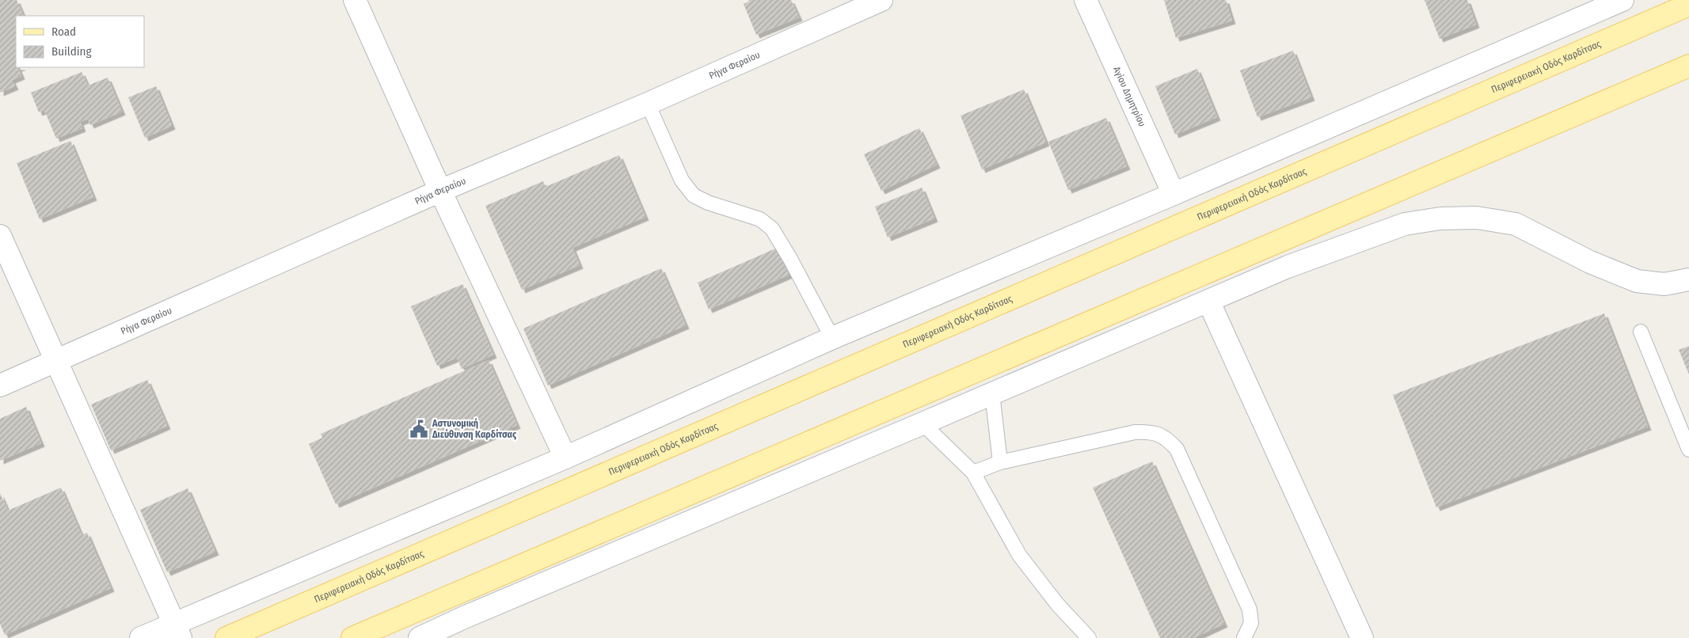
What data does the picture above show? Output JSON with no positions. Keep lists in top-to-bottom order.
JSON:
{
  "streets": {
    "main road": ["Περιφερειακή Οδός Καρδίτσας"],
    "street": ["Ρήγα Φεραίου", "Αγίου Δημητρίου"]
  },
  "places": {
    "public building": ["Αστυνομική Διεύθυνση Καρδίτσας"]
  },
  "legend": ["Road", "Building"]
}
